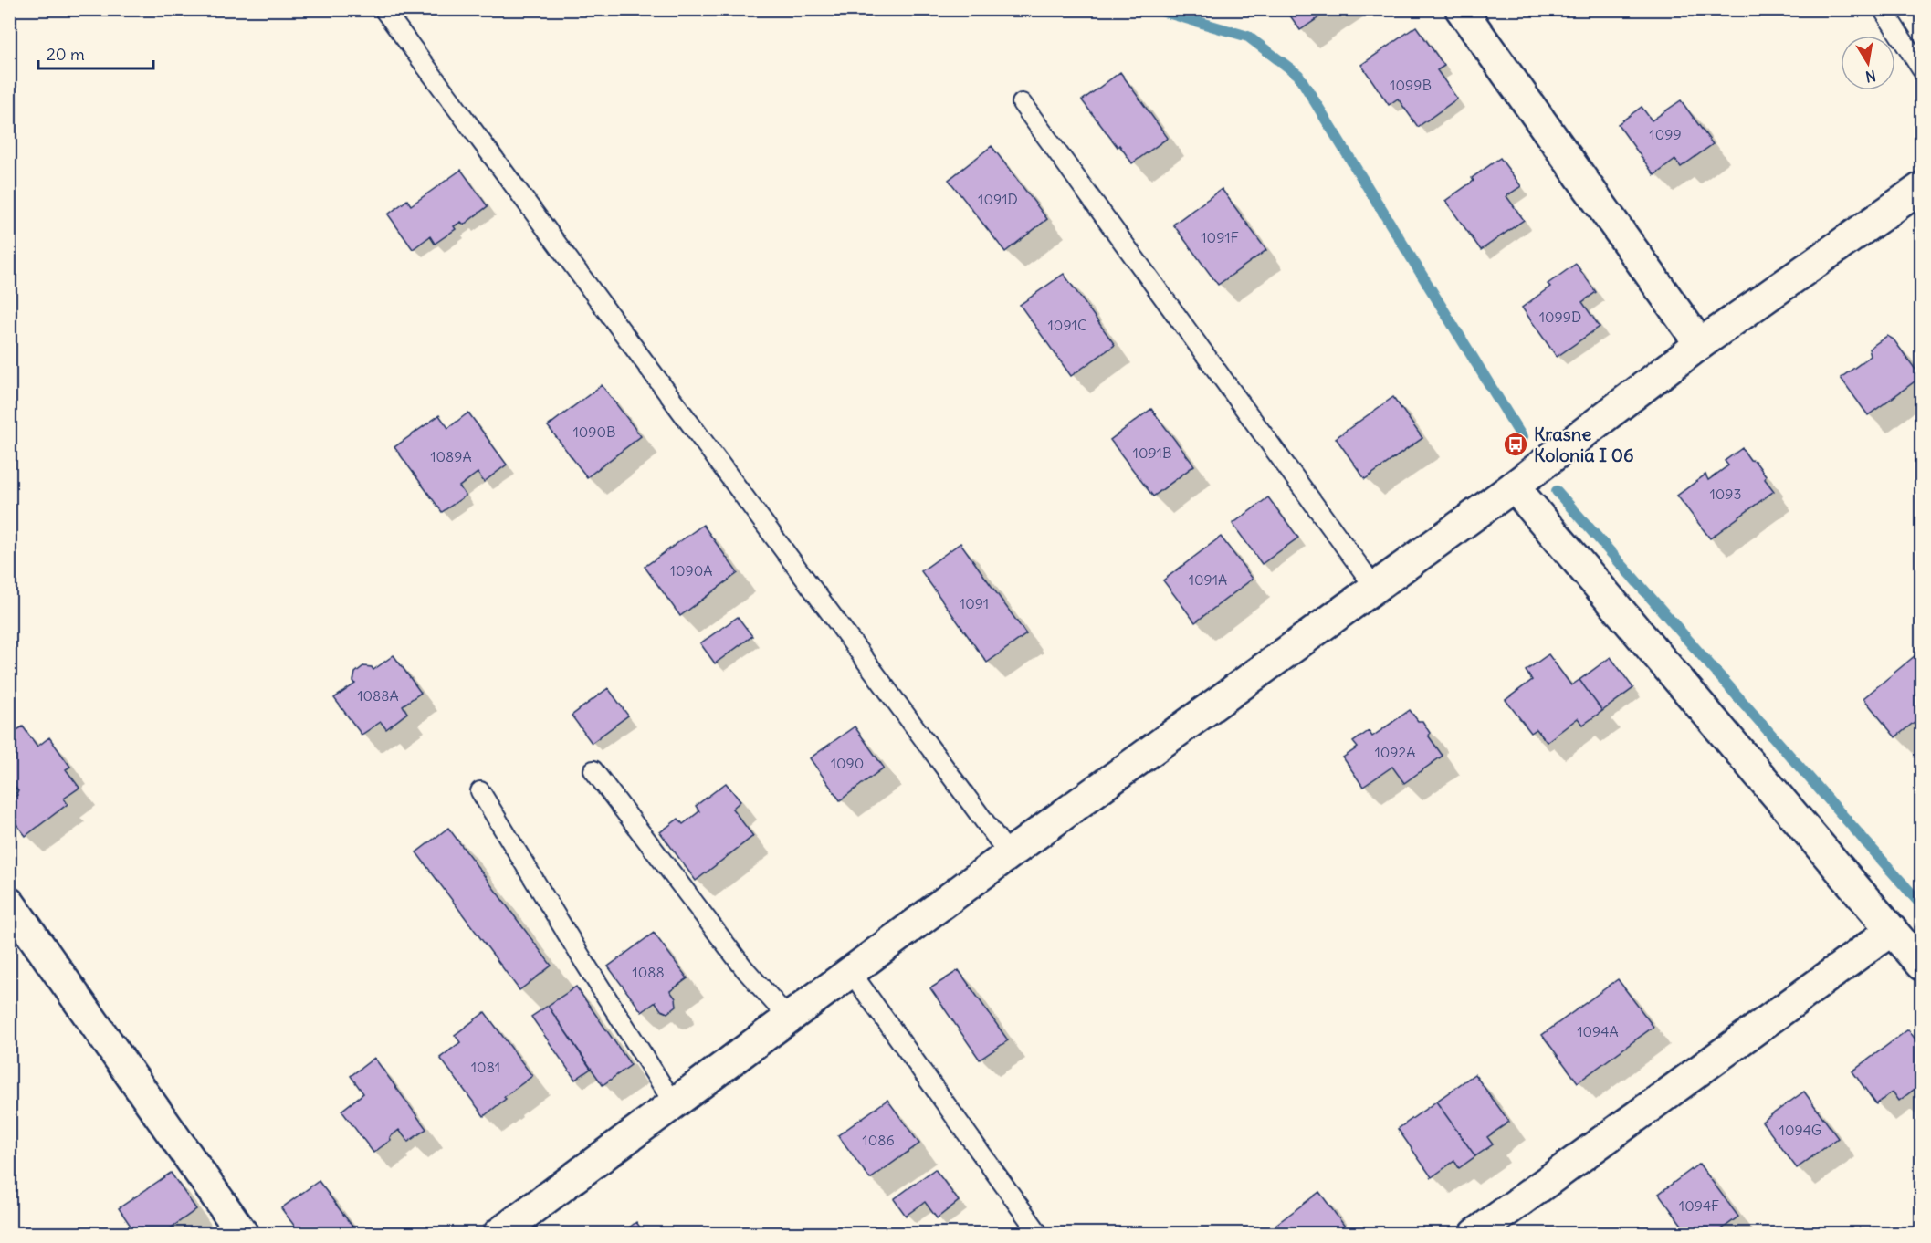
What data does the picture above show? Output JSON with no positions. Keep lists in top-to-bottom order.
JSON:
{
  "places": {
    "bus stop": ["Krasne Kolonia I 06"]
  },
  "house_numbers": [
    "1099B",
    "1099",
    "1091D",
    "1091F",
    "1099D",
    "1091C",
    "1090B",
    "1091B",
    "1089A",
    "1093",
    "1090A",
    "1091A",
    "1091",
    "1088A",
    "1092A",
    "1090",
    "1088",
    "1094A",
    "1081",
    "1094G",
    "1086",
    "1094F"
  ],
  "scale_bar": "20 m",
  "north": "bottom"
}
